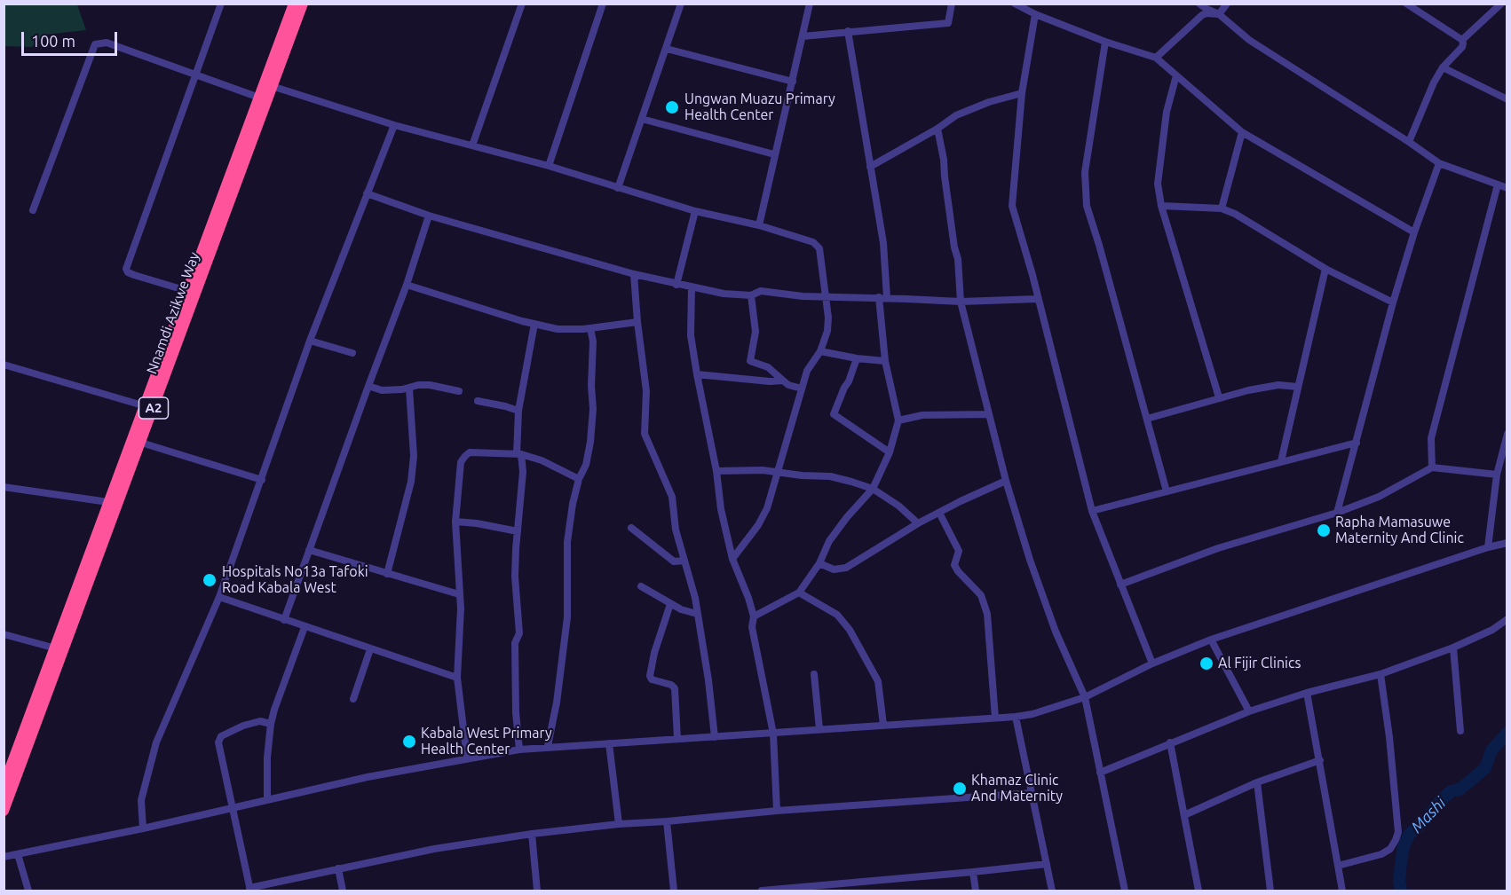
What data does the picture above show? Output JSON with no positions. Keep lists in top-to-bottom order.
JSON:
{
  "streets": {
    "highway": ["Nnamdi Azikwe Way", "A2"]
  },
  "water": ["Mashi"],
  "places": [
    "Ungwan Muazu Primary Health Center",
    "Rapha Mamasuwe Maternity And Clinic",
    "Hospitals No13a Tafoki Road Kabala West",
    "Al Fijir Clinics",
    "Kabala West Primary Health Center",
    "Khamaz Clinic And Maternity"
  ],
  "scale_bar": "100 m"
}
